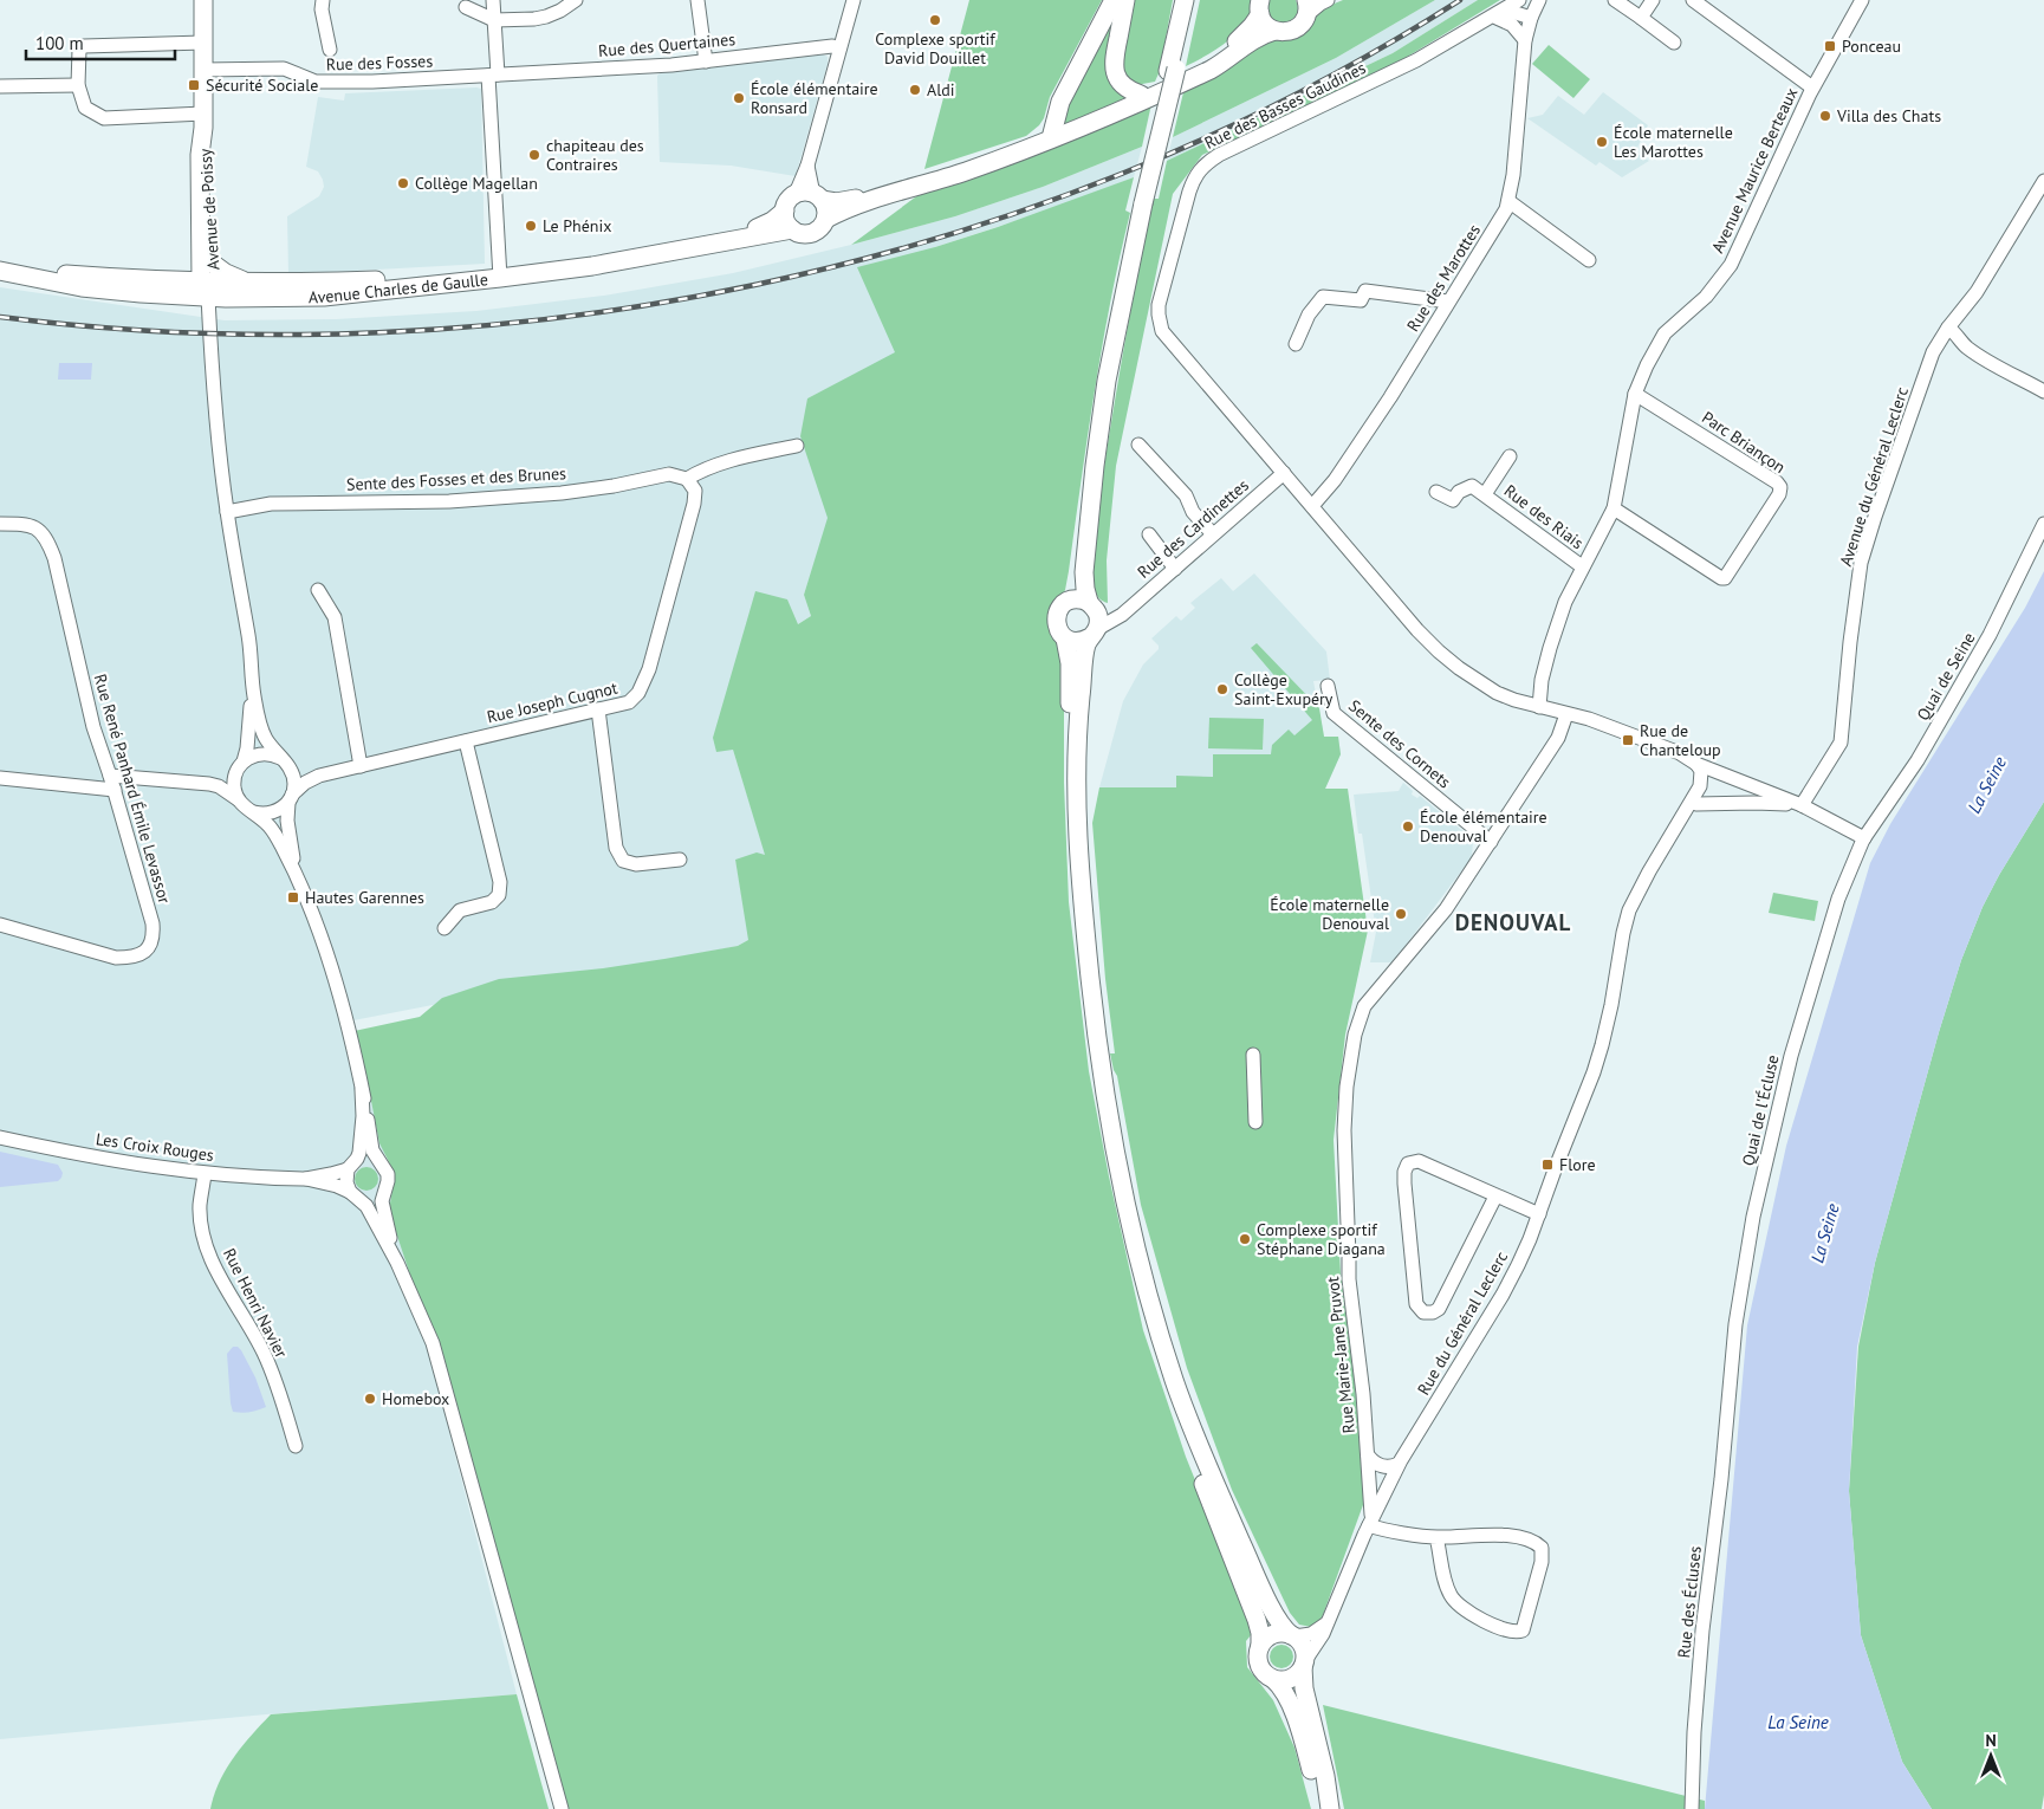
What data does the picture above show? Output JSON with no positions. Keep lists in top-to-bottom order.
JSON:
{
  "streets": {
    "main road": ["Avenue de Poissy", "Avenue Charles de Gaulle"],
    "street": [
      "Rue des Quertaines",
      "Rue des Fosses",
      "Rue des Basses Gaudines",
      "Avenue Maurice Berteaux",
      "Rue des Marottes",
      "Parc Briançon",
      "Avenue du Général Leclerc",
      "Sente des Fosses et des Brunes",
      "Rue des Riais",
      "Rue des Cardinettes",
      "Quai de Seine",
      "Rue Joseph Cugnot",
      "Sente des Cornets",
      "Rue René Panhard Émile Levassor",
      "Quai de l'Écluse",
      "Les Croix Rouges",
      "Rue Henri Navier",
      "Rue du Général Leclerc",
      "Rue Marie-Jane Pruvot",
      "Rue des Écluses"
    ]
  },
  "crossings": [
    ["Rue des Quertaines", "Rue des Fosses"],
    ["Rue des Fosses", "Avenue de Poissy"],
    ["Rue des Basses Gaudines", "Rue des Marottes"],
    ["Rue des Basses Gaudines", "Rue des Cardinettes"],
    ["Avenue Maurice Berteaux", "Parc Briançon"],
    ["Avenue Maurice Berteaux", "Rue des Riais"],
    ["Avenue de Poissy", "Avenue Charles de Gaulle"],
    ["Sente des Fosses et des Brunes", "Rue Joseph Cugnot"],
    ["Quai de Seine", "Quai de l'Écluse"],
    ["Sente des Cornets", "Rue Marie-Jane Pruvot"],
    ["Quai de l'Écluse", "Rue des Écluses"],
    ["Les Croix Rouges", "Rue Henri Navier"],
    ["Rue du Général Leclerc", "Rue Marie-Jane Pruvot"]
  ],
  "districts": ["DENOUVAL"],
  "water": ["La Seine"],
  "places": {
    "other": [
      "Complexe sportif David Douillet",
      "Aldi",
      "École élémentaire Ronsard",
      "Villa des Chats",
      "École maternelle Les Marottes",
      "chapiteau des Contraires",
      "Collège Magellan",
      "Le Phénix",
      "Collège Saint-Exupéry",
      "École élémentaire Denouval",
      "École maternelle Denouval",
      "Complexe sportif Stéphane Diagana",
      "Homebox"
    ],
    "transit": [
      "Ponceau",
      "Sécurité Sociale",
      "Rue de Chanteloup",
      "Hautes Garennes",
      "Flore"
    ]
  },
  "scale_bar": "100 m",
  "north": "top"
}
